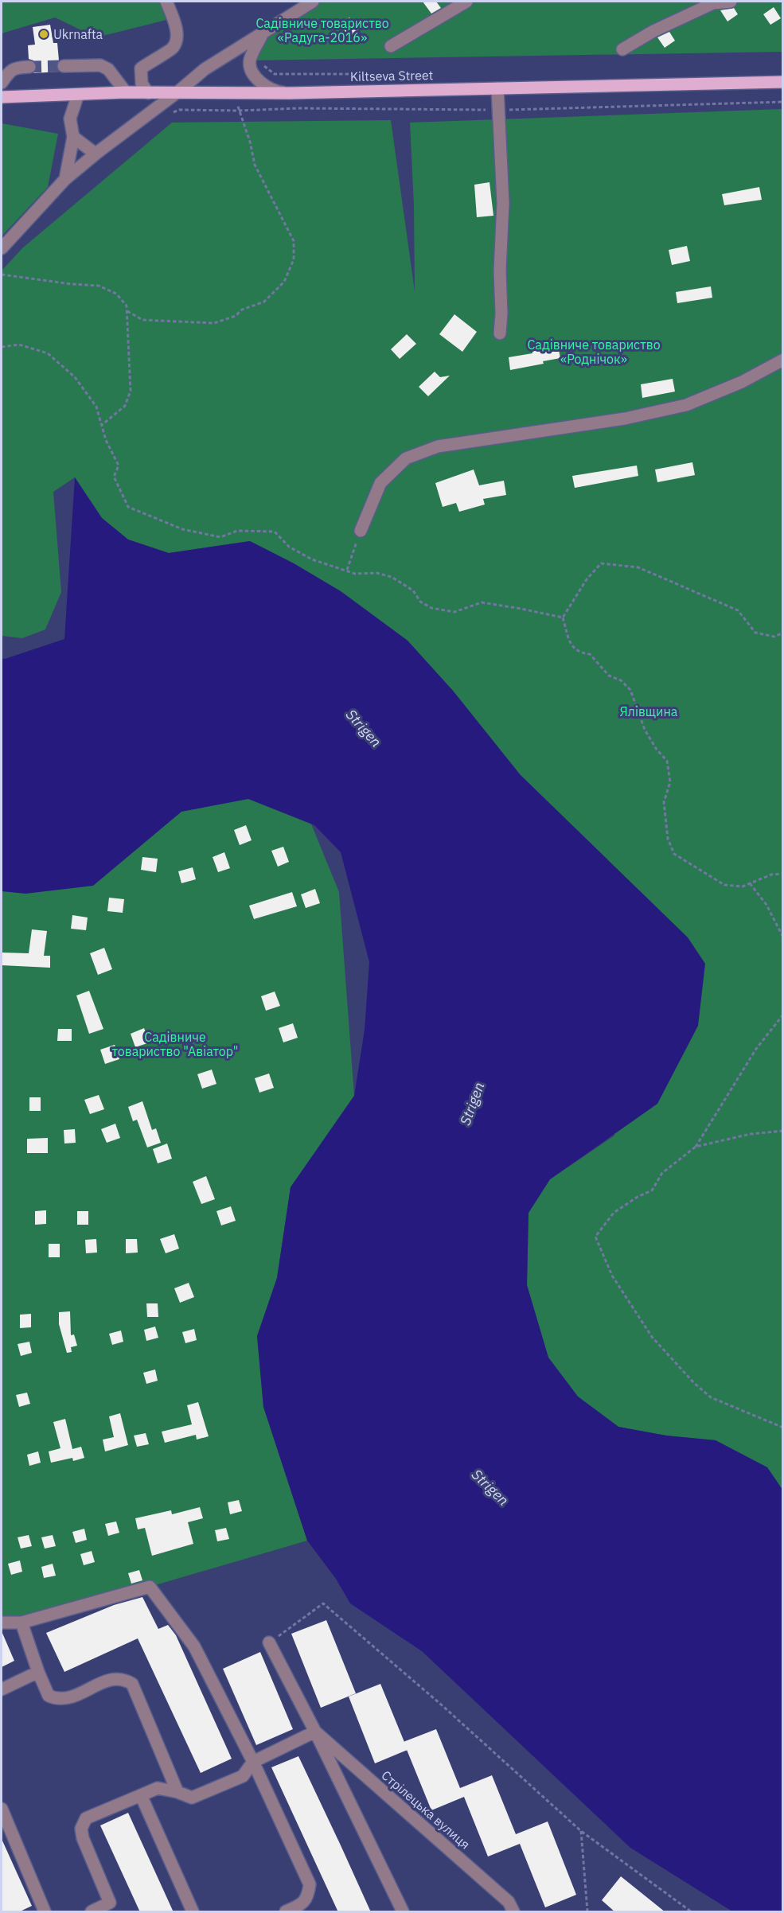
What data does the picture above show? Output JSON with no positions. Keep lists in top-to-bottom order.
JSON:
{
  "streets": {
    "main road": ["Kiltseva Street"],
    "street": ["Стрілецька вулиця"]
  },
  "water": ["Strigen"],
  "parks": [
    "Садівниче товариство «Радуга-2016»",
    "Садівниче товариство «Роднічок»",
    "Ялівщина",
    "Садівниче товариство \"Авіатор\""
  ],
  "places": ["Ukrnafta"]
}
